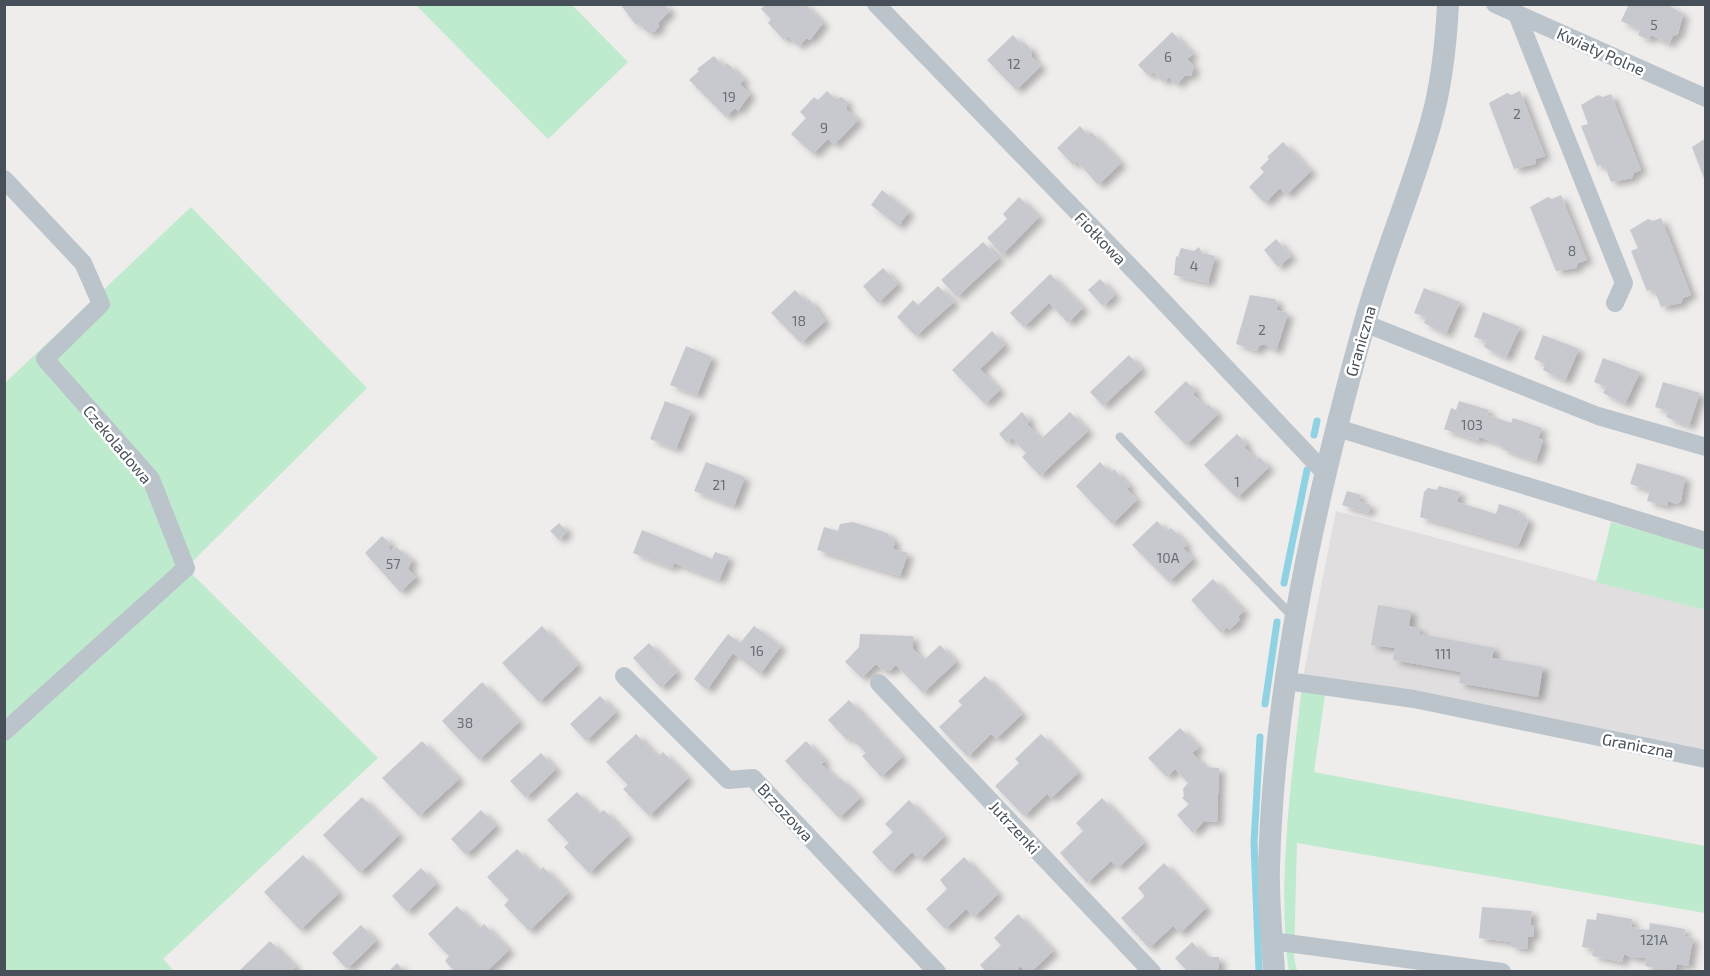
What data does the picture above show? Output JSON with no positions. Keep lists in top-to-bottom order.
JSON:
{
  "streets": {
    "street": [
      "Kwiaty Polne",
      "Fiołkowa",
      "Graniczna",
      "Czekoladowa",
      "Brzozowa",
      "Jutrzenki"
    ]
  },
  "crossings": [
    ["Fiołkowa", "Graniczna"]
  ],
  "house_numbers": [
    "5",
    "6",
    "12",
    "19",
    "2",
    "9",
    "8",
    "4",
    "18",
    "2",
    "103",
    "1",
    "21",
    "10A",
    "57",
    "16",
    "111",
    "38",
    "121A"
  ]
}
